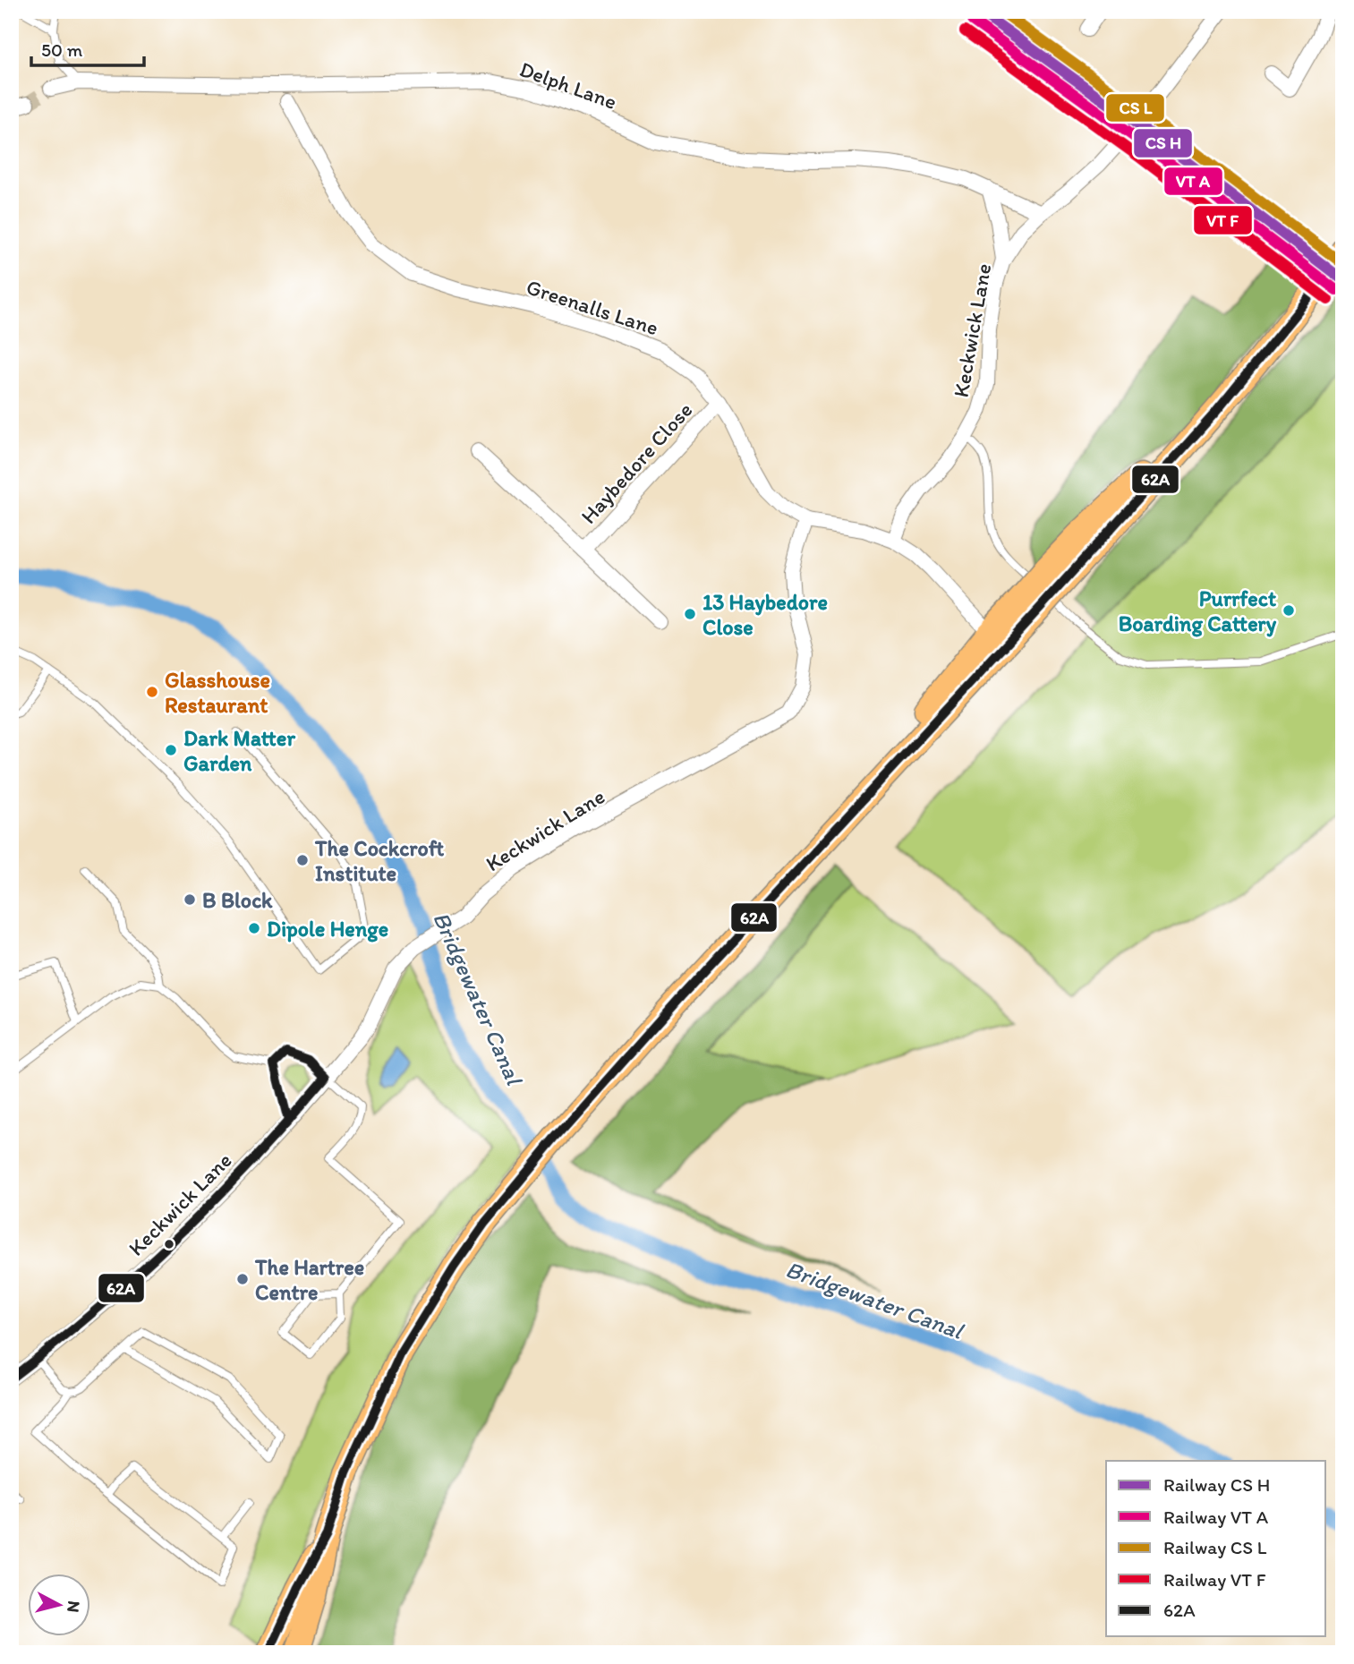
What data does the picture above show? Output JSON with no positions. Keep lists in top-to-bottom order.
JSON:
{
  "streets": {
    "street": [
      "Delph Lane",
      "Greenalls Lane",
      "Keckwick Lane",
      "Haybedore Close"
    ]
  },
  "crossings": [
    ["Delph Lane", "Keckwick Lane"],
    ["Greenalls Lane", "Keckwick Lane"],
    ["Greenalls Lane", "Haybedore Close"]
  ],
  "water": ["Bridgewater Canal"],
  "places": [
    "Purrfect Boarding Cattery",
    "13 Haybedore Close",
    "Glasshouse Restaurant",
    "Dark Matter Garden",
    "The Cockcroft Institute",
    "B Block",
    "Dipole Henge",
    "The Hartree Centre"
  ],
  "lines": ["transit line 62A"],
  "legend": [
    "Railway CS H",
    "Railway VT A",
    "Railway CS L",
    "Railway VT F",
    "62A"
  ],
  "scale_bar": "50 m",
  "north": "right"
}
